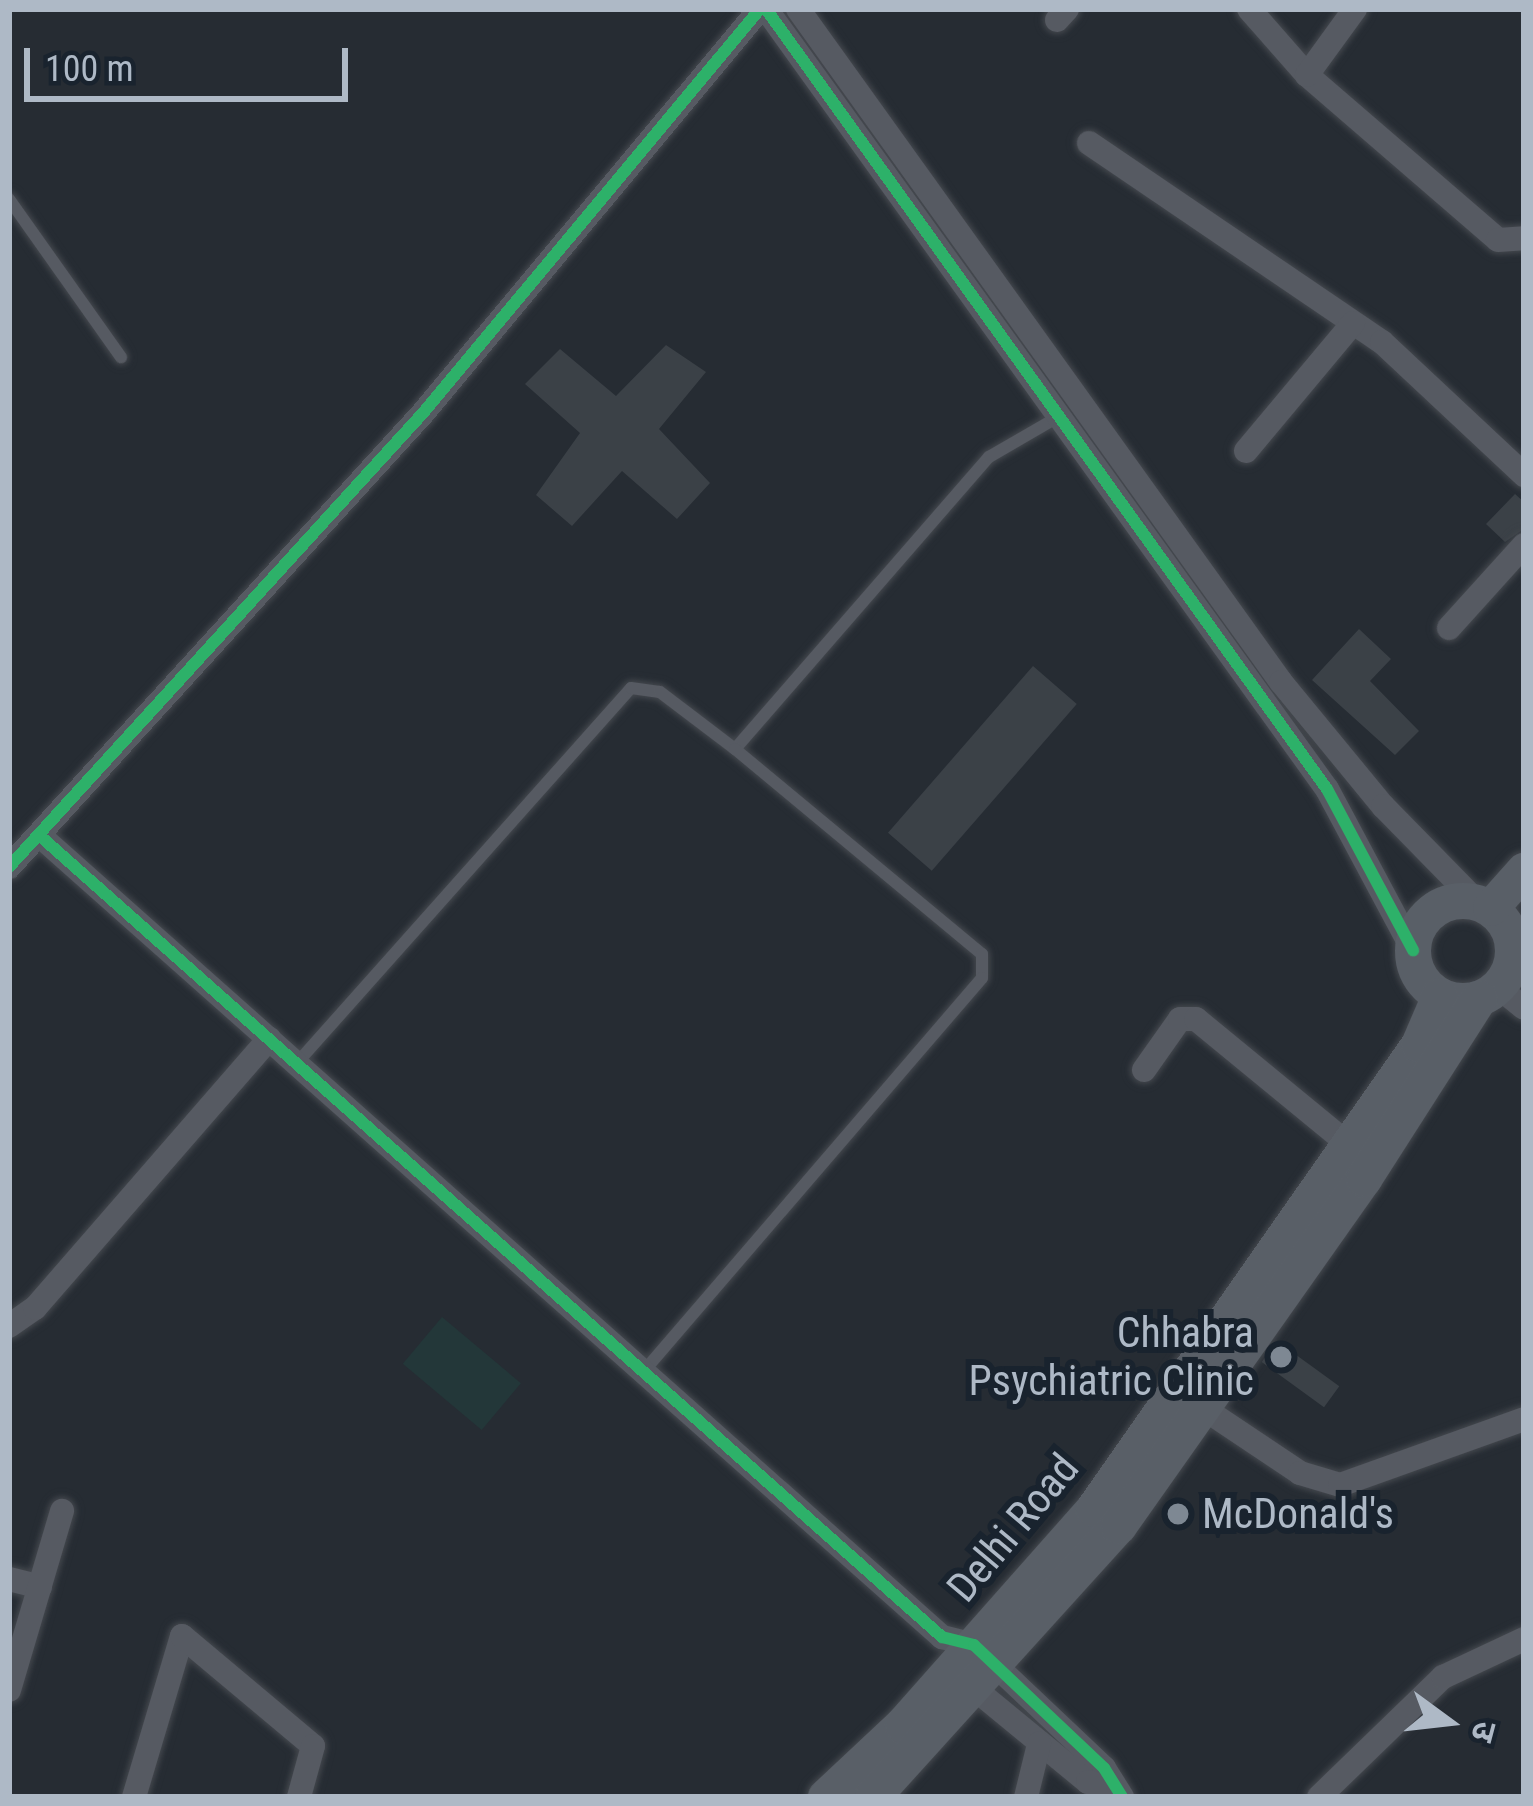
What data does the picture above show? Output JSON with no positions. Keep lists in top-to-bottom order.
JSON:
{
  "streets": {
    "main road": ["Delhi Road"]
  },
  "places": ["Chhabra Psychiatric Clinic", "McDonald's"],
  "scale_bar": "100 m",
  "north": "right"
}
